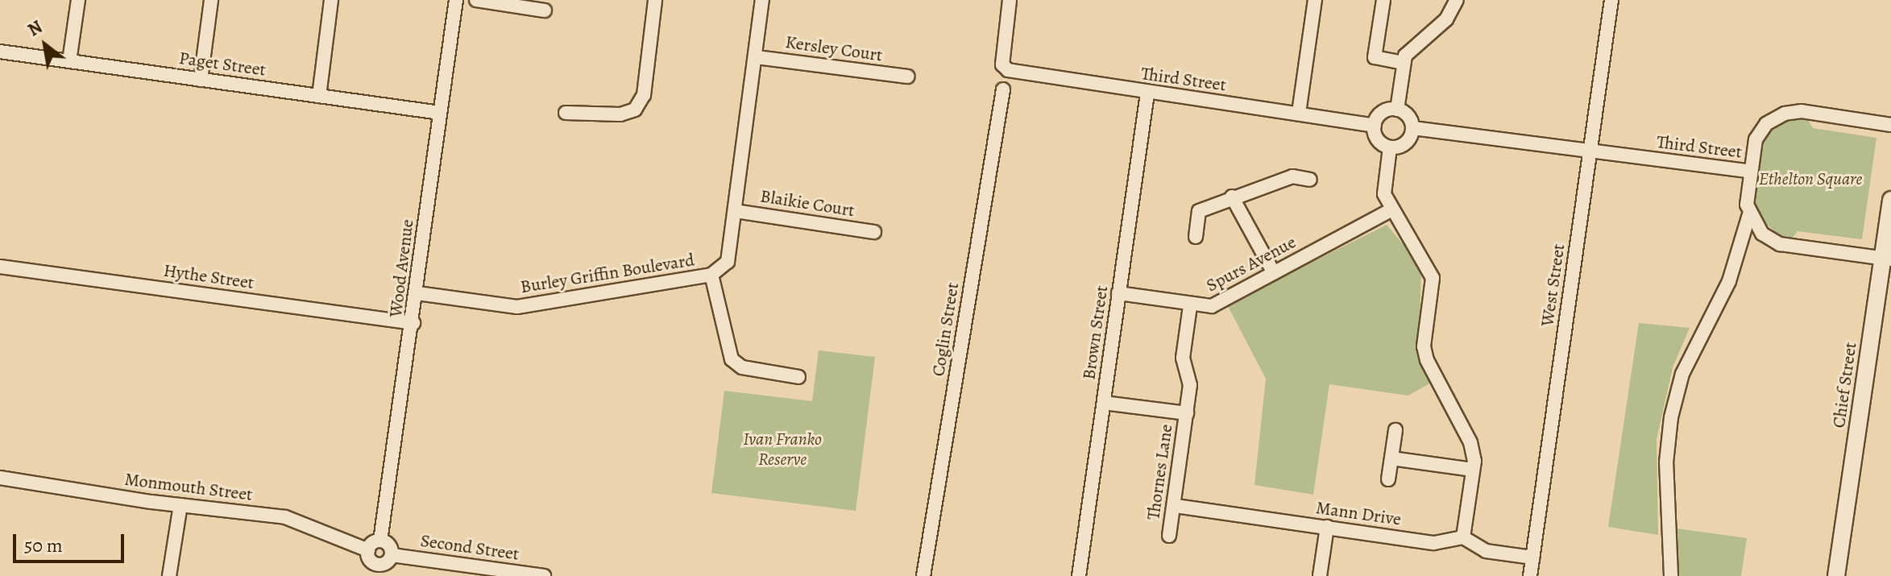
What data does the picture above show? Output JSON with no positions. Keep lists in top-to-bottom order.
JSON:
{
  "streets": {
    "street": [
      "Kersley Court",
      "Paget Street",
      "Third Street",
      "Blaikie Court",
      "Spurs Avenue",
      "Wood Avenue",
      "Burley Griffin Boulevard",
      "Hythe Street",
      "West Street",
      "Coglin Street",
      "Brown Street",
      "Chief Street",
      "Thornes Lane",
      "Monmouth Street",
      "Mann Drive",
      "Second Street"
    ]
  },
  "crossings": [
    ["Kersley Court", "Burley Griffin Boulevard"],
    ["Paget Street", "Wood Avenue"],
    ["Third Street", "West Street"],
    ["Third Street", "Brown Street"],
    ["Blaikie Court", "Burley Griffin Boulevard"],
    ["Spurs Avenue", "Brown Street"],
    ["Spurs Avenue", "Thornes Lane"],
    ["Wood Avenue", "Burley Griffin Boulevard"],
    ["Wood Avenue", "Hythe Street"],
    ["Brown Street", "Thornes Lane"],
    ["Thornes Lane", "Mann Drive"]
  ],
  "parks": ["Ethelton Square", "Ivan Franko Reserve"],
  "scale_bar": "50 m",
  "north": "top left"
}
